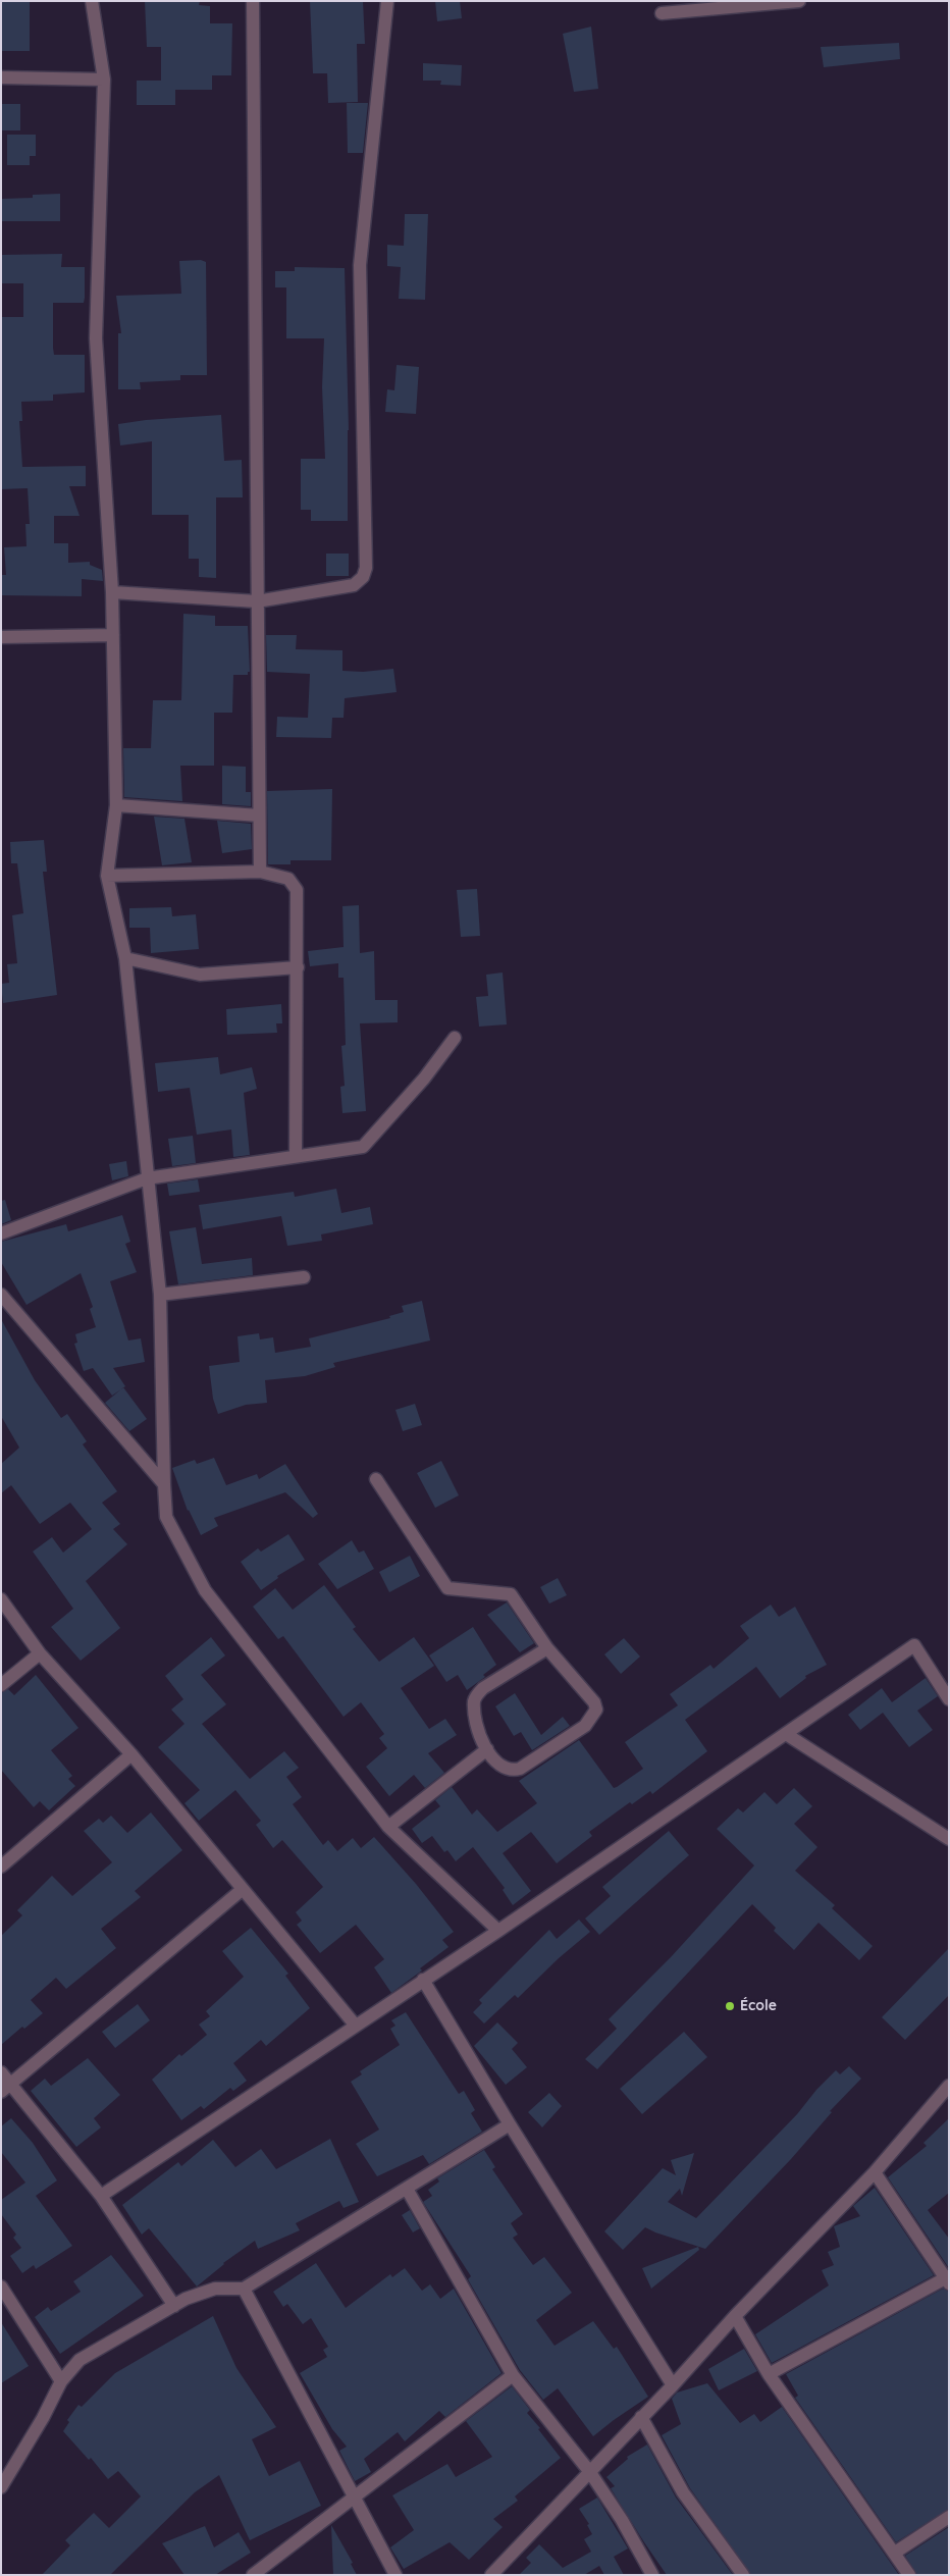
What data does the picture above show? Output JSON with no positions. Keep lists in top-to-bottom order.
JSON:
{
  "places": ["École"]
}
